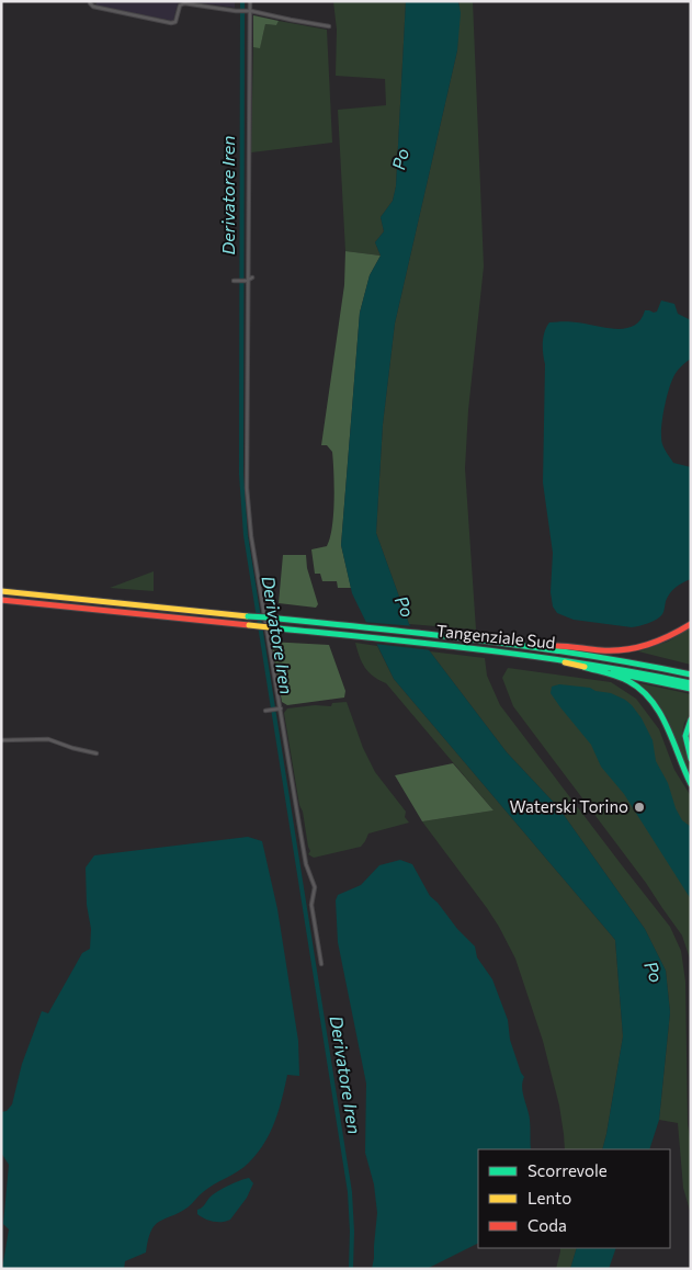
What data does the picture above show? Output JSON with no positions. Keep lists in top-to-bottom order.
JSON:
{
  "streets": {
    "highway": ["Tangenziale Sud"]
  },
  "water": ["Po", "Derivatore Iren"],
  "places": ["Waterski Torino"],
  "legend": ["Scorrevole", "Lento", "Coda"]
}
